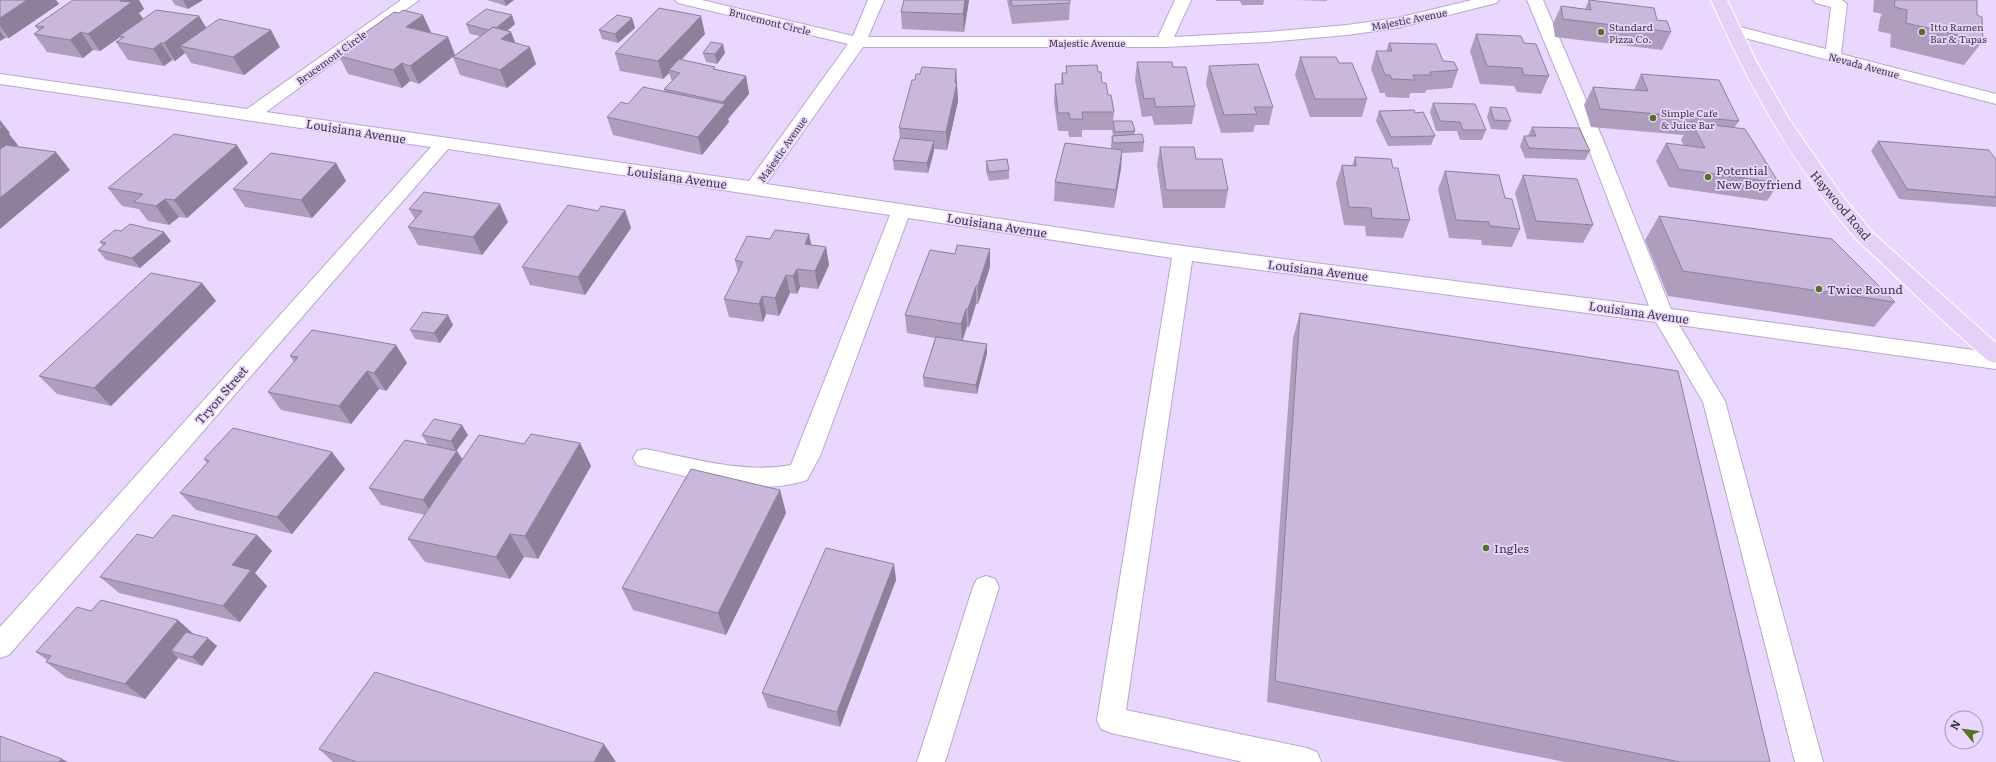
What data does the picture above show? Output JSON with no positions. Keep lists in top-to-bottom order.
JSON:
{
  "streets": {
    "main road": ["Haywood Road"],
    "street": [
      "Majestic Avenue",
      "Brucemont Circle",
      "Nevada Avenue",
      "Louisiana Avenue",
      "Tryon Street"
    ]
  },
  "crossings": [
    ["Majestic Avenue", "Brucemont Circle"],
    ["Majestic Avenue", "Louisiana Avenue"],
    ["Brucemont Circle", "Louisiana Avenue"],
    ["Nevada Avenue", "Haywood Road"],
    ["Louisiana Avenue", "Tryon Street"]
  ],
  "places": [
    "Standard Pizza Co.",
    "Itto Ramen Bar & Tapas",
    "Simple Cafe & Juice Bar",
    "Potential New Boyfriend",
    "Twice Round",
    "Ingles"
  ],
  "north": "top left"
}
